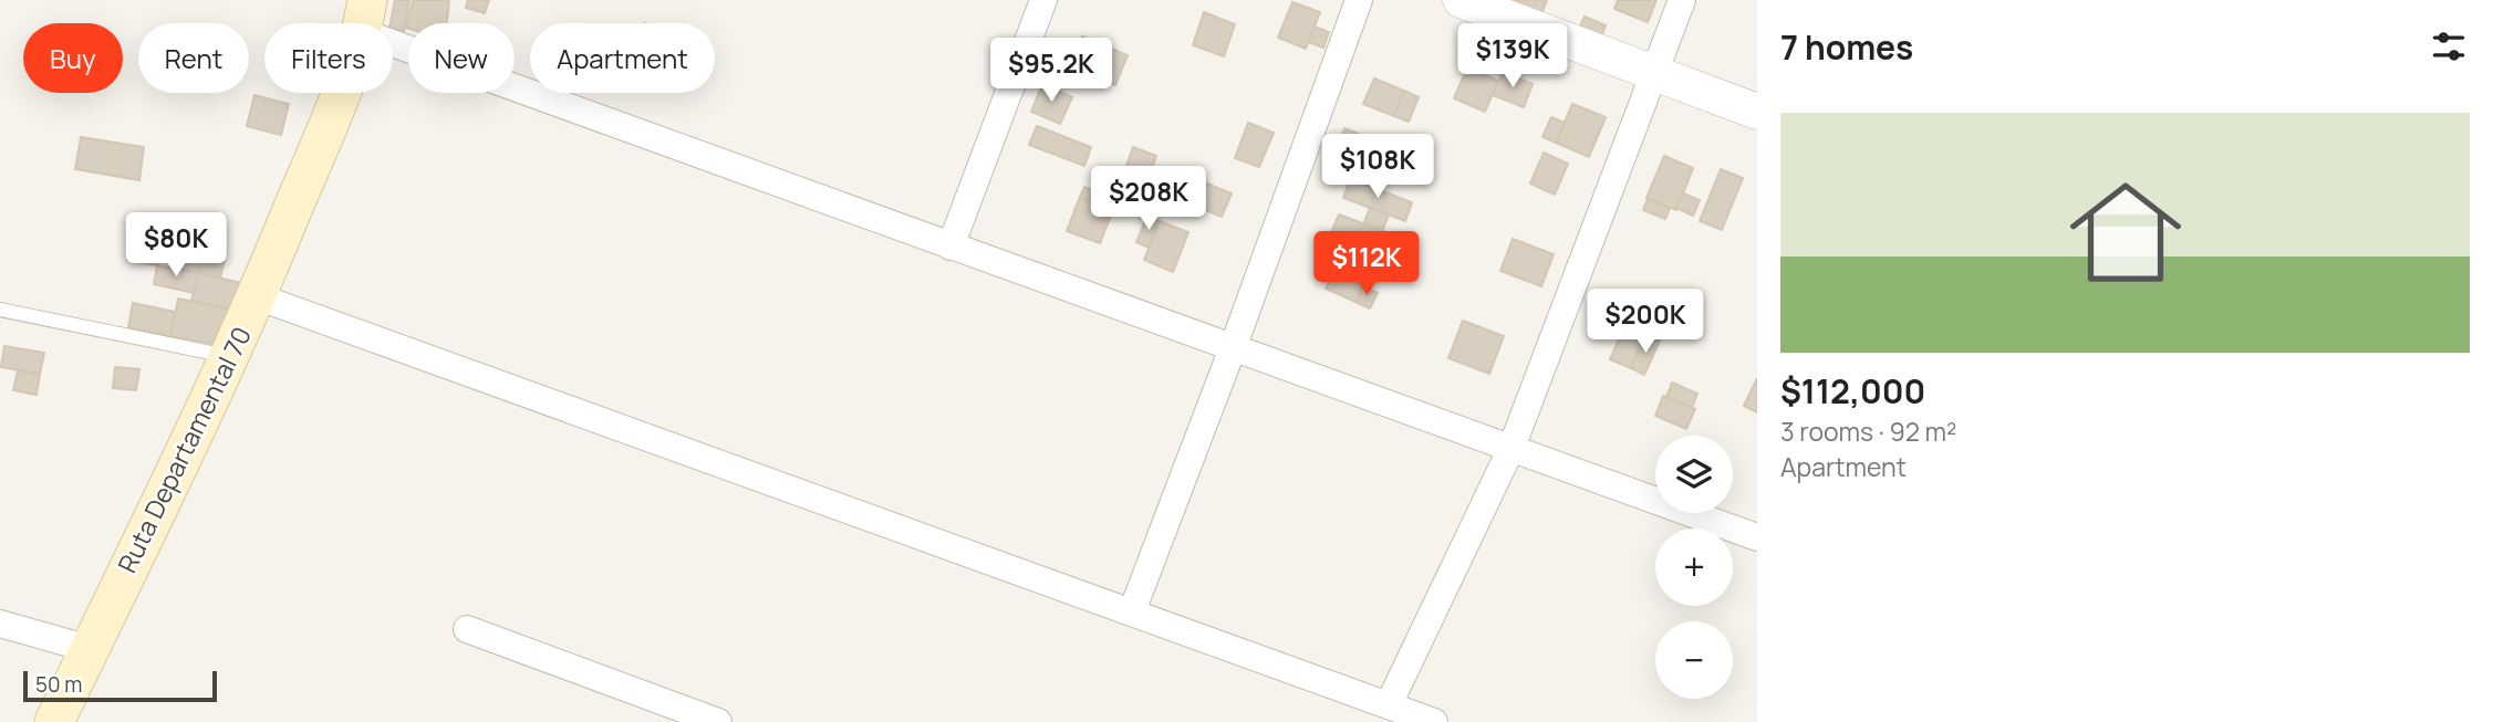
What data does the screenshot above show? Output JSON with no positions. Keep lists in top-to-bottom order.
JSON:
{
  "streets": {
    "main road": ["Ruta Departamental 70"]
  },
  "scale_bar": "50 m",
  "page": {
    "heading": "7 homes",
    "price": [
      "$139K",
      "$95.2K",
      "$108K",
      "$208K",
      "$80K",
      "$112K",
      "$200K"
    ],
    "chip": [
      "Buy",
      "Rent",
      "Filters",
      "New",
      "Apartment"
    ],
    "list": [
      {
        "name": "$112,000",
        "note": "3 rooms · 92 m² · Apartment"
      }
    ],
    "map_buttons": ["+", "−"],
    "scale": "50 m"
  }
}
